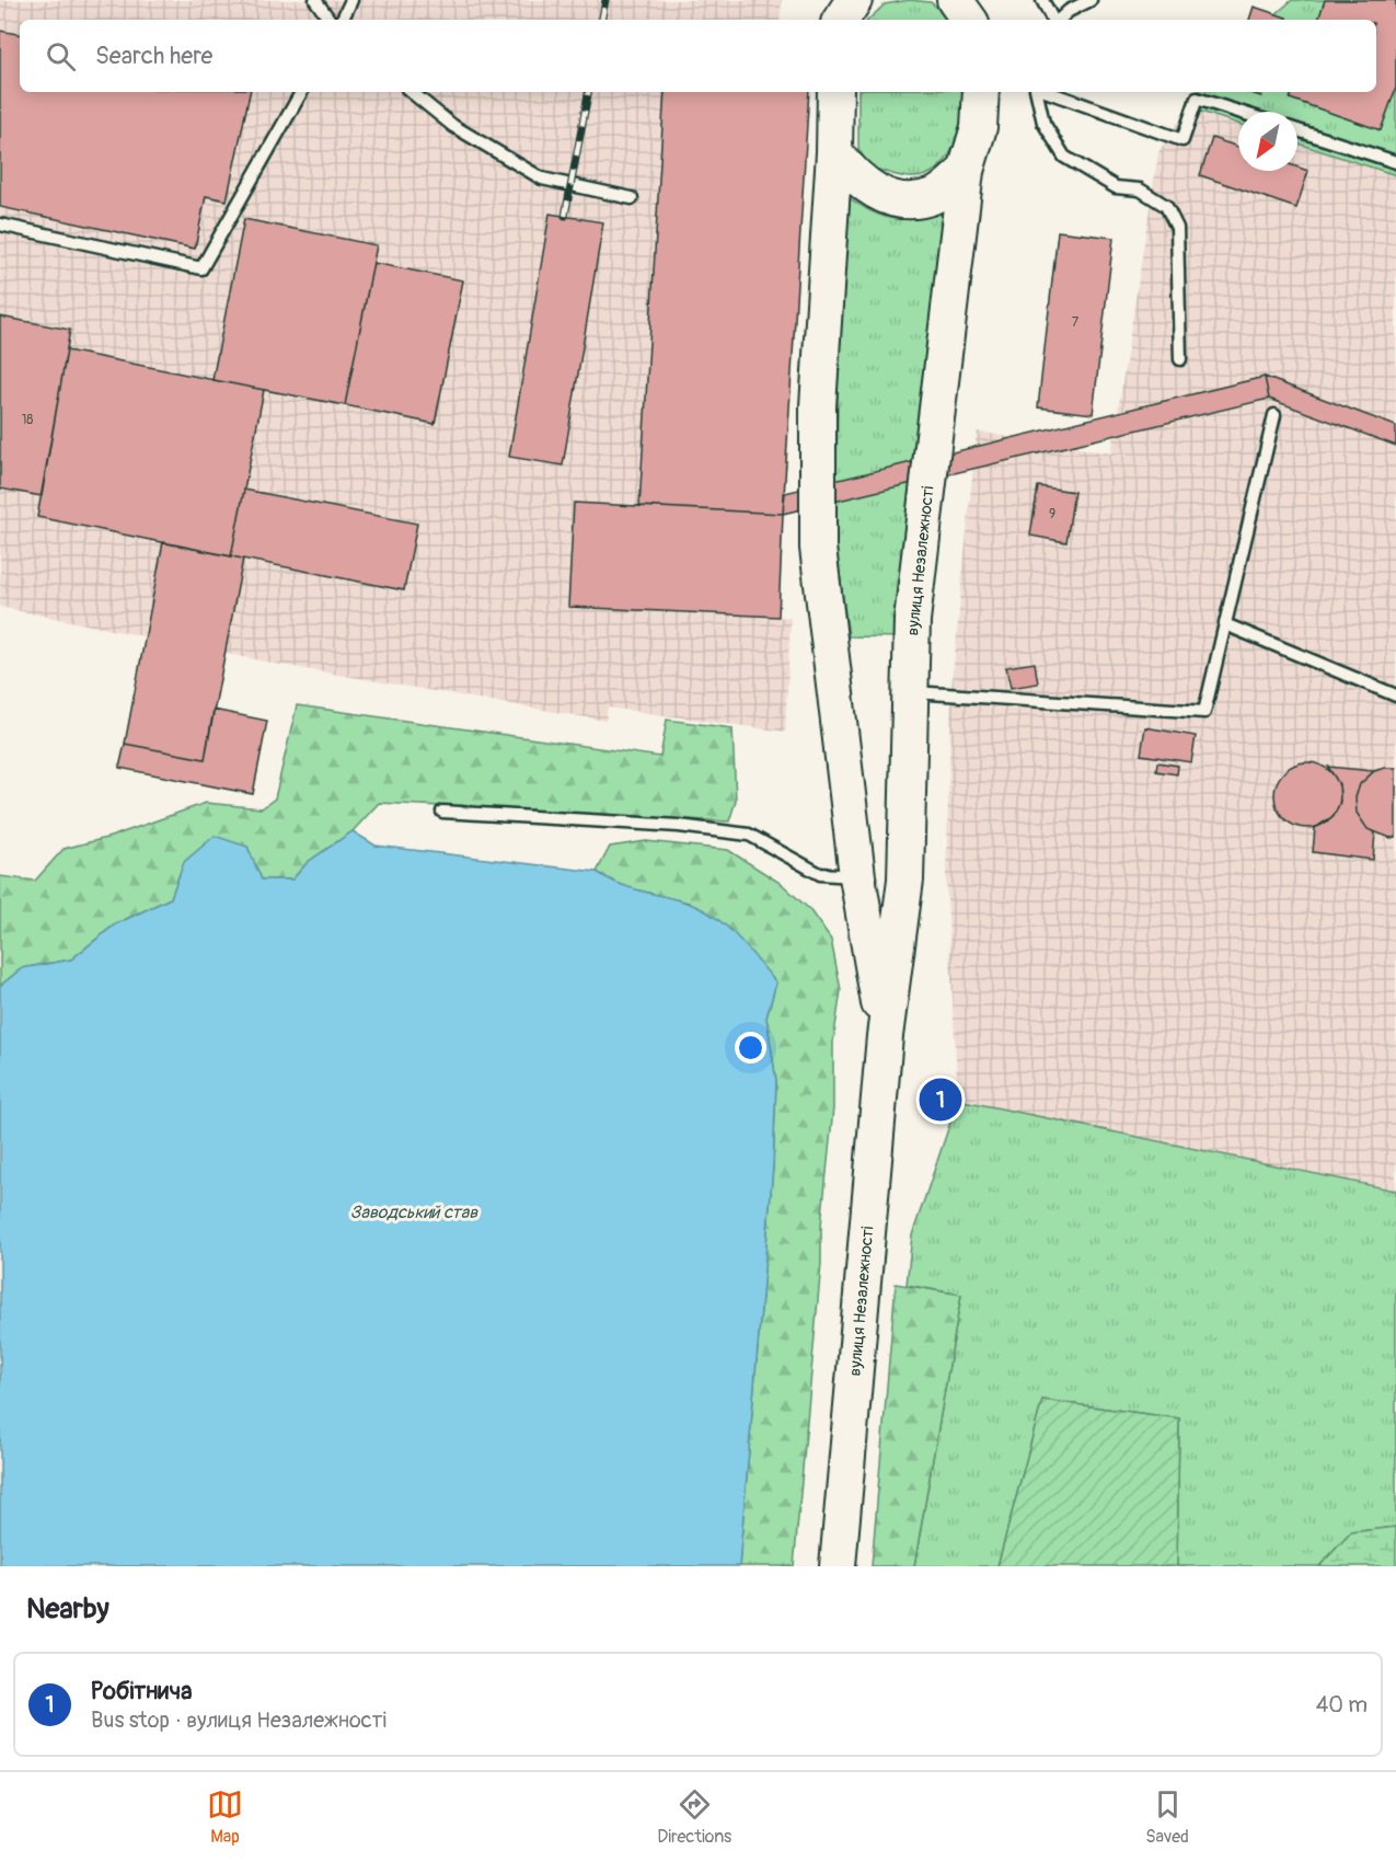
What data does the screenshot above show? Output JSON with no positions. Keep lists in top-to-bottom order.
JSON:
{
  "streets": {
    "main road": ["вулиця Незалежності"]
  },
  "water": ["Заводський став"],
  "house_numbers": ["7", "18", "9"],
  "north": "bottom left",
  "page": {
    "search": "Search here",
    "pins": "1",
    "heading": "Nearby",
    "list": [
      {
        "mark": "1",
        "name": "Робітнича",
        "note": "Bus stop · вулиця Незалежності",
        "value": "40 m"
      }
    ],
    "nav": ["Map", "Directions", "Saved"]
  }
}
